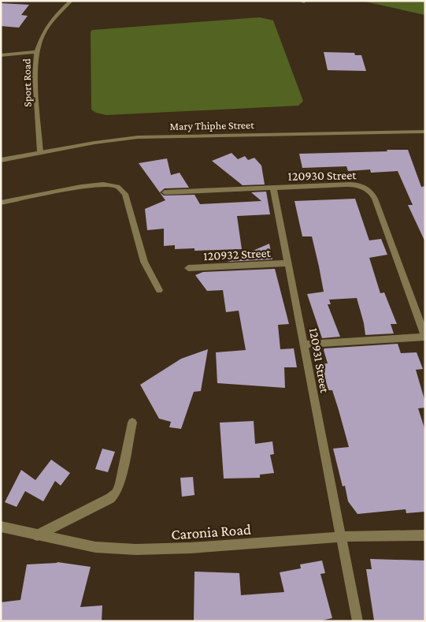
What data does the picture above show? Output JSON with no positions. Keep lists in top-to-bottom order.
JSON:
{
  "streets": {
    "street": [
      "Sport Road",
      "Mary Thiphe Street",
      "120930 Street",
      "120932 Street",
      "120931 Street",
      "Caronia Road"
    ]
  },
  "crossings": [
    ["Sport Road", "Mary Thiphe Street"],
    ["120930 Street", "120931 Street"],
    ["120932 Street", "120931 Street"],
    ["120931 Street", "Caronia Road"]
  ]
}
